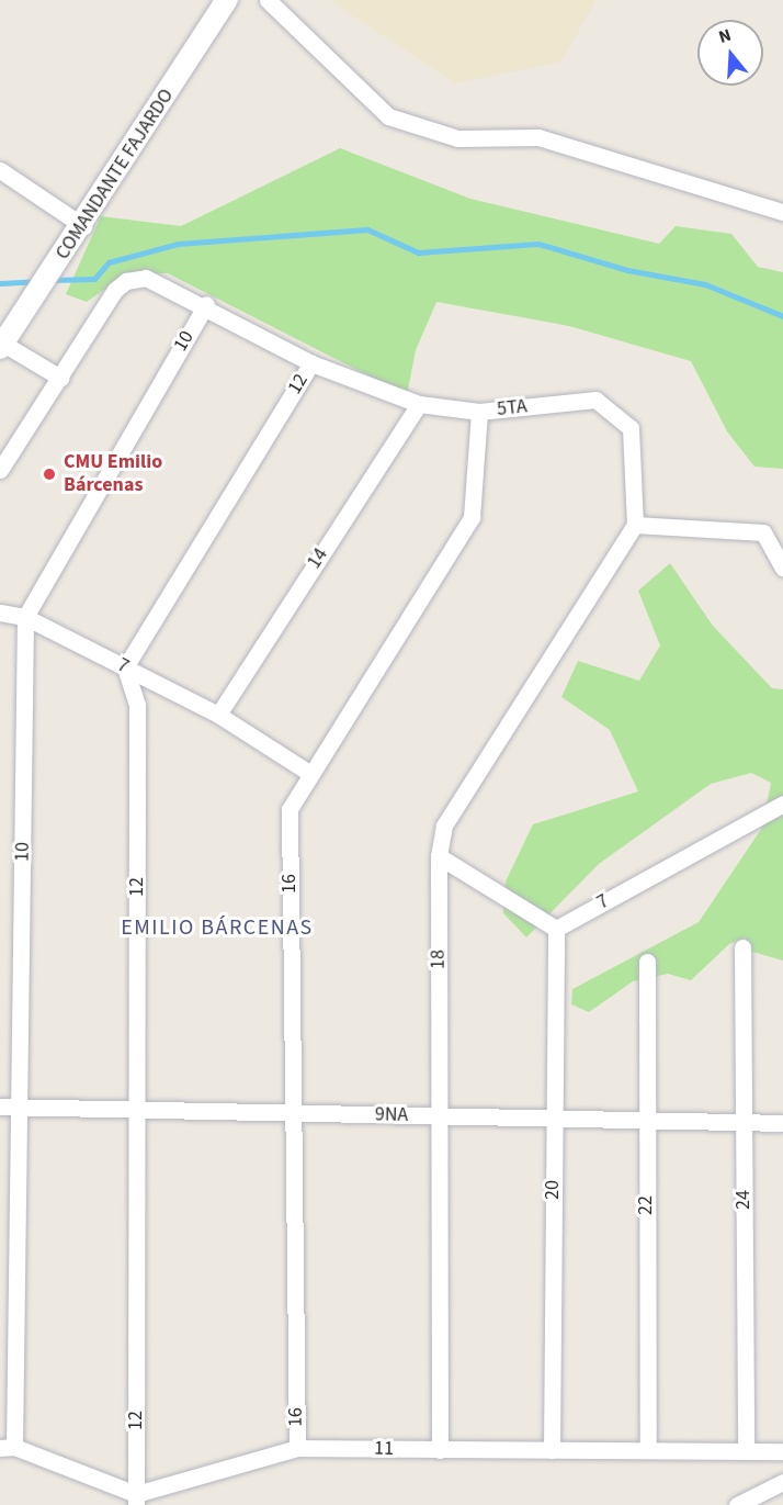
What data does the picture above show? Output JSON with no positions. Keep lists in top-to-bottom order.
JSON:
{
  "streets": {
    "street": [
      "COMANDANTE FAJARDO",
      "10",
      "12",
      "5TA",
      "14",
      "7",
      "16",
      "18",
      "9NA",
      "20",
      "24",
      "22",
      "11"
    ]
  },
  "crossings": [
    ["10", "5TA"],
    ["10", "7"],
    ["10", "9NA"],
    ["12", "5TA"],
    ["12", "7"],
    ["12", "9NA"],
    ["12", "11"],
    ["5TA", "14"],
    ["5TA", "16"],
    ["5TA", "18"],
    ["14", "7"],
    ["7", "16"],
    ["7", "20"],
    ["16", "9NA"],
    ["16", "11"],
    ["18", "9NA"],
    ["18", "11"],
    ["9NA", "20"],
    ["9NA", "24"],
    ["9NA", "22"],
    ["20", "11"],
    ["24", "11"],
    ["22", "11"]
  ],
  "districts": ["EMILIO BÁRCENAS"],
  "places": ["CMU Emilio Bárcenas"],
  "north": "top"
}
